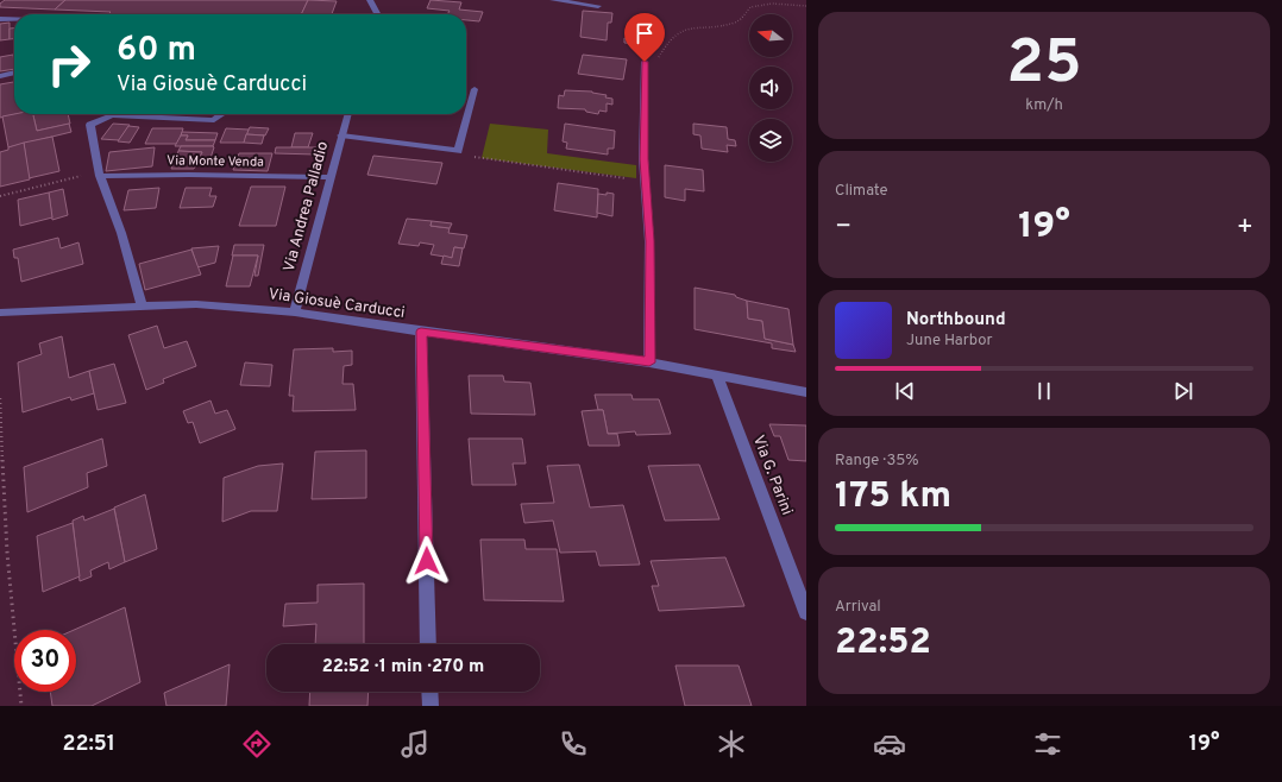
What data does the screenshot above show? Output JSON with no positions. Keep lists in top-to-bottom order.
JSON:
{
  "streets": {
    "street": [
      "Via Monte Venda",
      "Via Andrea Palladio",
      "Via Giosuè Carducci",
      "Via G. Parini"
    ]
  },
  "crossings": [
    ["Via Monte Venda", "Via Andrea Palladio"],
    ["Via Andrea Palladio", "Via Giosuè Carducci"],
    ["Via Giosuè Carducci", "Via G. Parini"]
  ],
  "north": "left",
  "page": {
    "tile": [
      ["25", "km/h"],
      "Climate",
      ["Range · 35%", "175 km"],
      ["Arrival", "22:52"]
    ],
    "turn": ["60 m", "Via Giosuè Carducci"],
    "heat": ["−", "19°", "+"],
    "song": ["Northbound", "June Harbor"],
    "limit": "30",
    "trip": "22:52 · 1 min · 270 m",
    "tabs": ["22:51", "19°"]
  }
}
